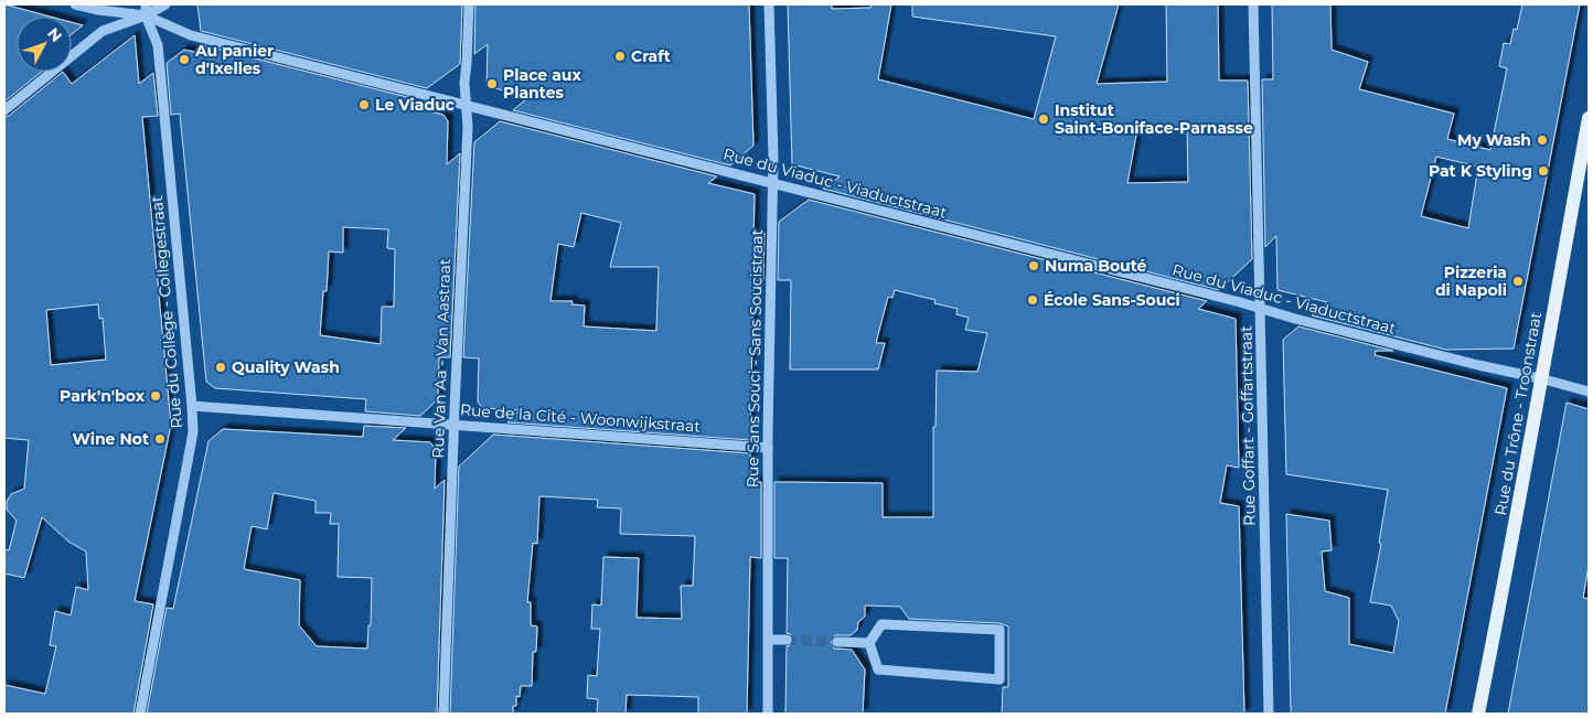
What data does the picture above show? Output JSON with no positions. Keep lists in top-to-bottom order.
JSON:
{
  "streets": {
    "main road": ["Rue du Trône - Troonstraat"],
    "street": [
      "Rue du Viaduc - Viaductstraat",
      "Rue du Collège - Collegestraat",
      "Rue Van Aa - Van Aastraat",
      "Rue Sans Souci - Sans Soucistraat",
      "Rue de la Cité - Woonwijkstraat",
      "Rue Goffart - Goffartstraat"
    ]
  },
  "crossings": [
    ["Rue du Viaduc - Viaductstraat", "Rue du Collège - Collegestraat"],
    ["Rue du Viaduc - Viaductstraat", "Rue Van Aa - Van Aastraat"],
    ["Rue du Viaduc - Viaductstraat", "Rue Sans Souci - Sans Soucistraat"],
    ["Rue du Viaduc - Viaductstraat", "Rue du Trône - Troonstraat"],
    ["Rue du Viaduc - Viaductstraat", "Rue Goffart - Goffartstraat"],
    ["Rue du Collège - Collegestraat", "Rue de la Cité - Woonwijkstraat"],
    ["Rue Van Aa - Van Aastraat", "Rue de la Cité - Woonwijkstraat"],
    ["Rue Sans Souci - Sans Soucistraat", "Rue de la Cité - Woonwijkstraat"]
  ],
  "places": [
    "Craft",
    "Au panier d'Ixelles",
    "Place aux Plantes",
    "Le Viaduc",
    "Institut Saint-Boniface-Parnasse",
    "My Wash",
    "Pat K Styling",
    "Numa Bouté",
    "Pizzeria di Napoli",
    "École Sans-Souci",
    "Quality Wash",
    "Park'n'box",
    "Wine Not"
  ],
  "north": "top right"
}
